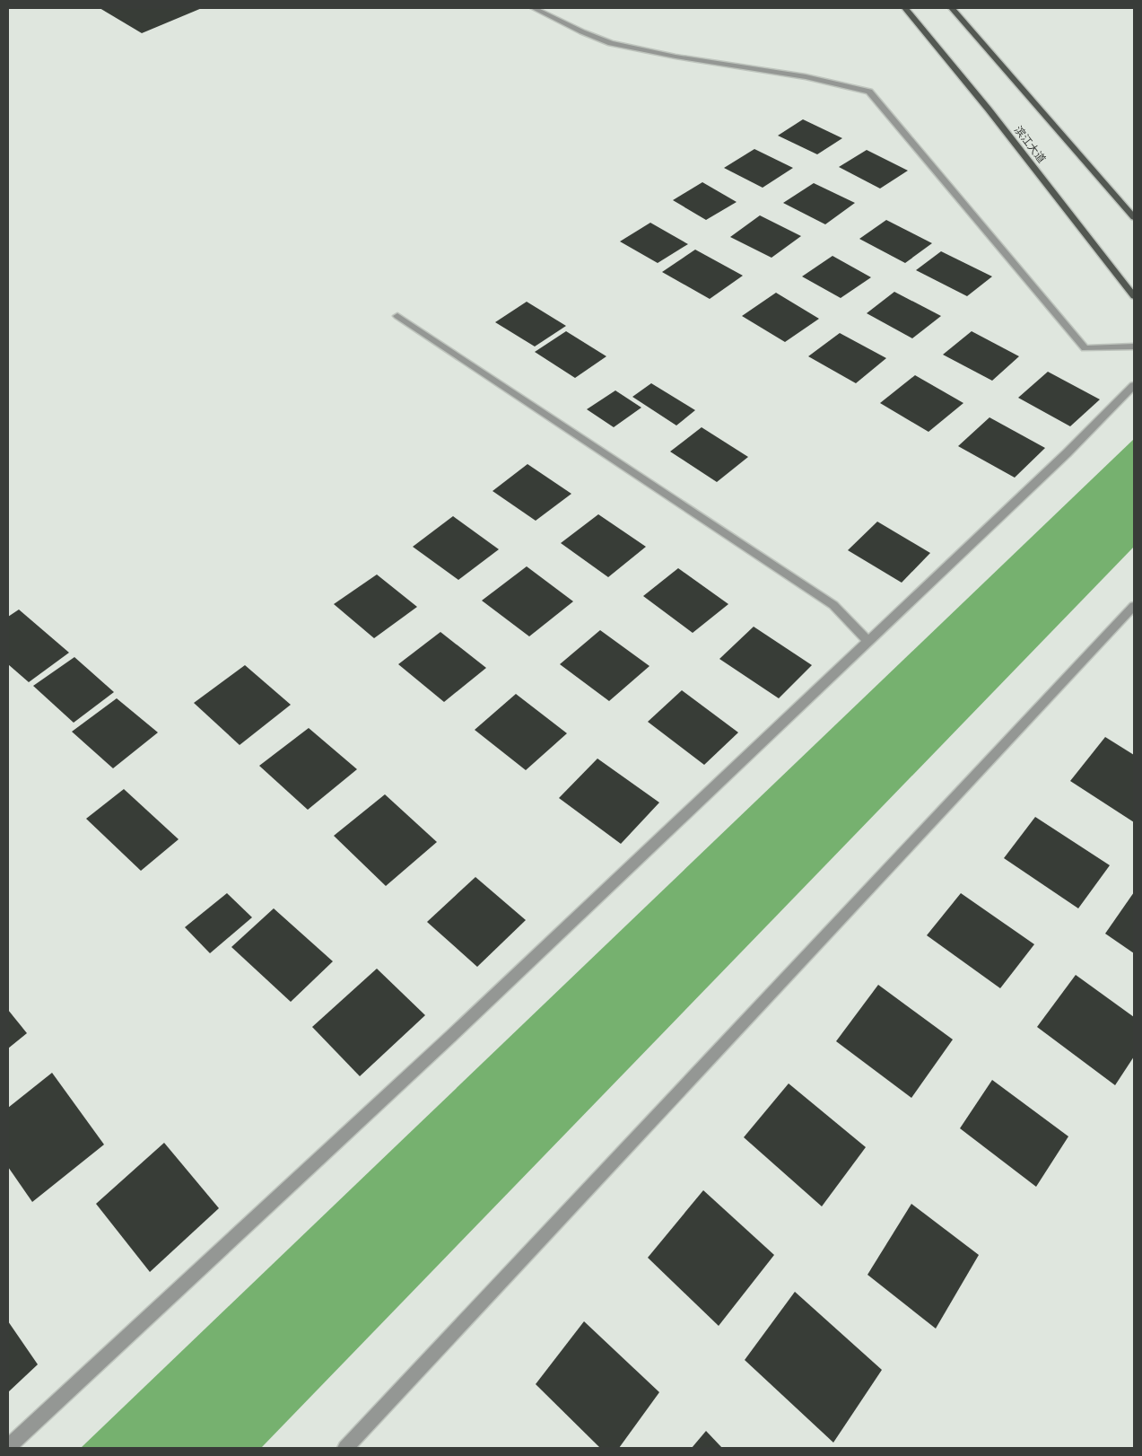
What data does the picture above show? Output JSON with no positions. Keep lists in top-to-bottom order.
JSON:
{
  "streets": {
    "main road": ["滨江大道"]
  }
}
